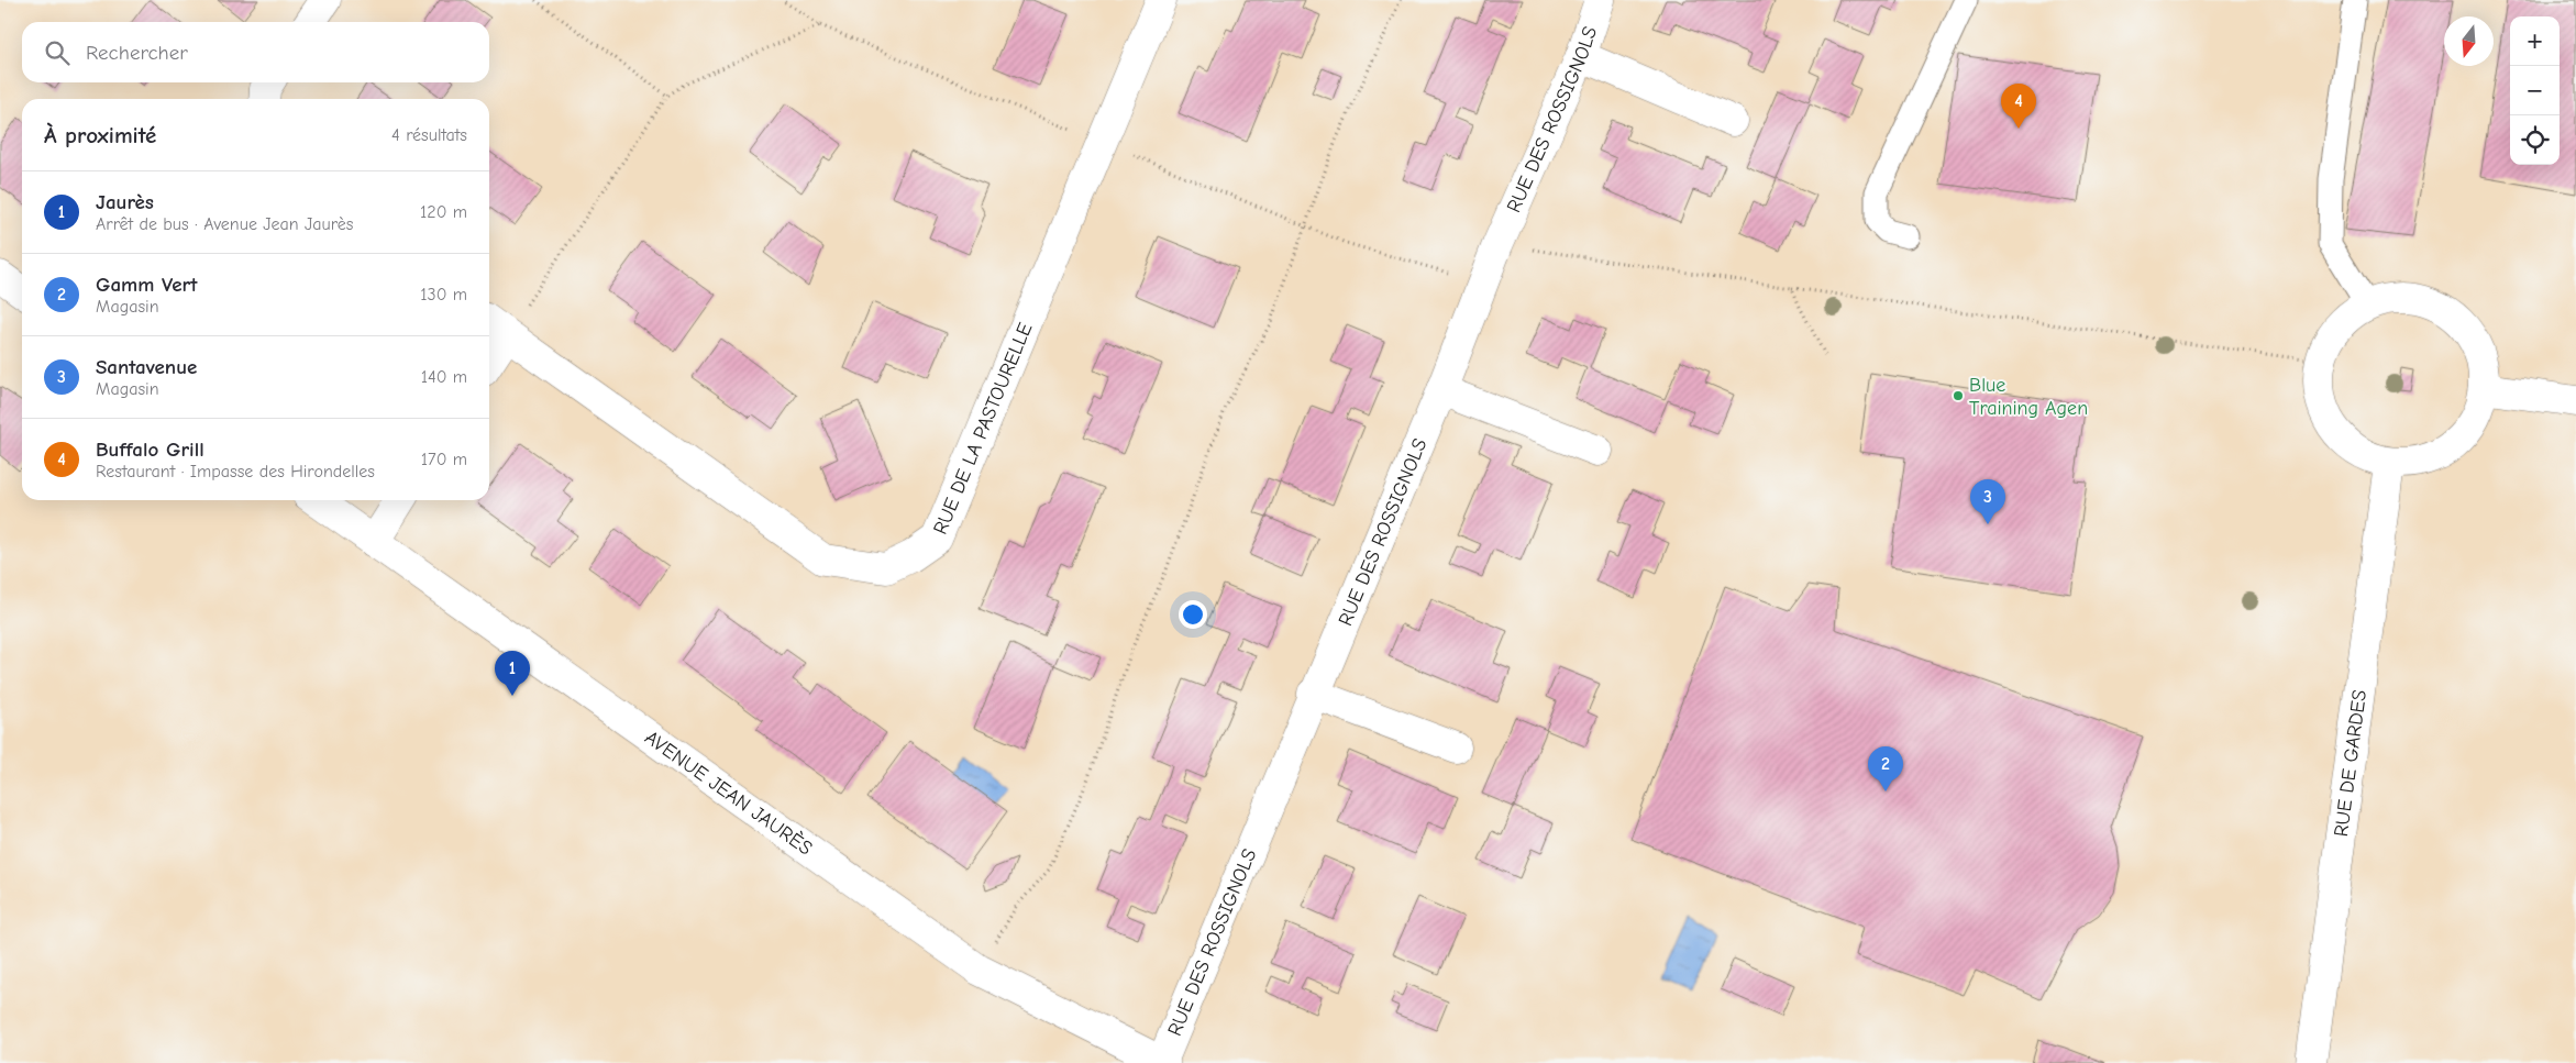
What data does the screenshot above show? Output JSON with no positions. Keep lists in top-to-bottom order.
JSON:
{
  "streets": {
    "street": [
      "RUE DES ROSSIGNOLS",
      "RUE DE LA PASTOURELLE",
      "RUE DE GARDES",
      "AVENUE JEAN JAURÈS"
    ]
  },
  "crossings": [
    ["RUE DES ROSSIGNOLS", "AVENUE JEAN JAURÈS"]
  ],
  "places": ["Blue Training Agen"],
  "north": "bottom",
  "page": {
    "map_buttons": ["+", "−"],
    "search": "Rechercher",
    "pins": [
      "4",
      "3",
      "1",
      "2"
    ],
    "heading": ["À proximité", "4 résultats"],
    "list": [
      {
        "mark": "1",
        "name": "Jaurès",
        "note": "Arrêt de bus · Avenue Jean Jaurès",
        "value": "120 m"
      },
      {
        "mark": "2",
        "name": "Gamm Vert",
        "note": "Magasin",
        "value": "130 m"
      },
      {
        "mark": "3",
        "name": "Santavenue",
        "note": "Magasin",
        "value": "140 m"
      },
      {
        "mark": "4",
        "name": "Buffalo Grill",
        "note": "Restaurant · Impasse des Hirondelles",
        "value": "170 m"
      }
    ]
  }
}
